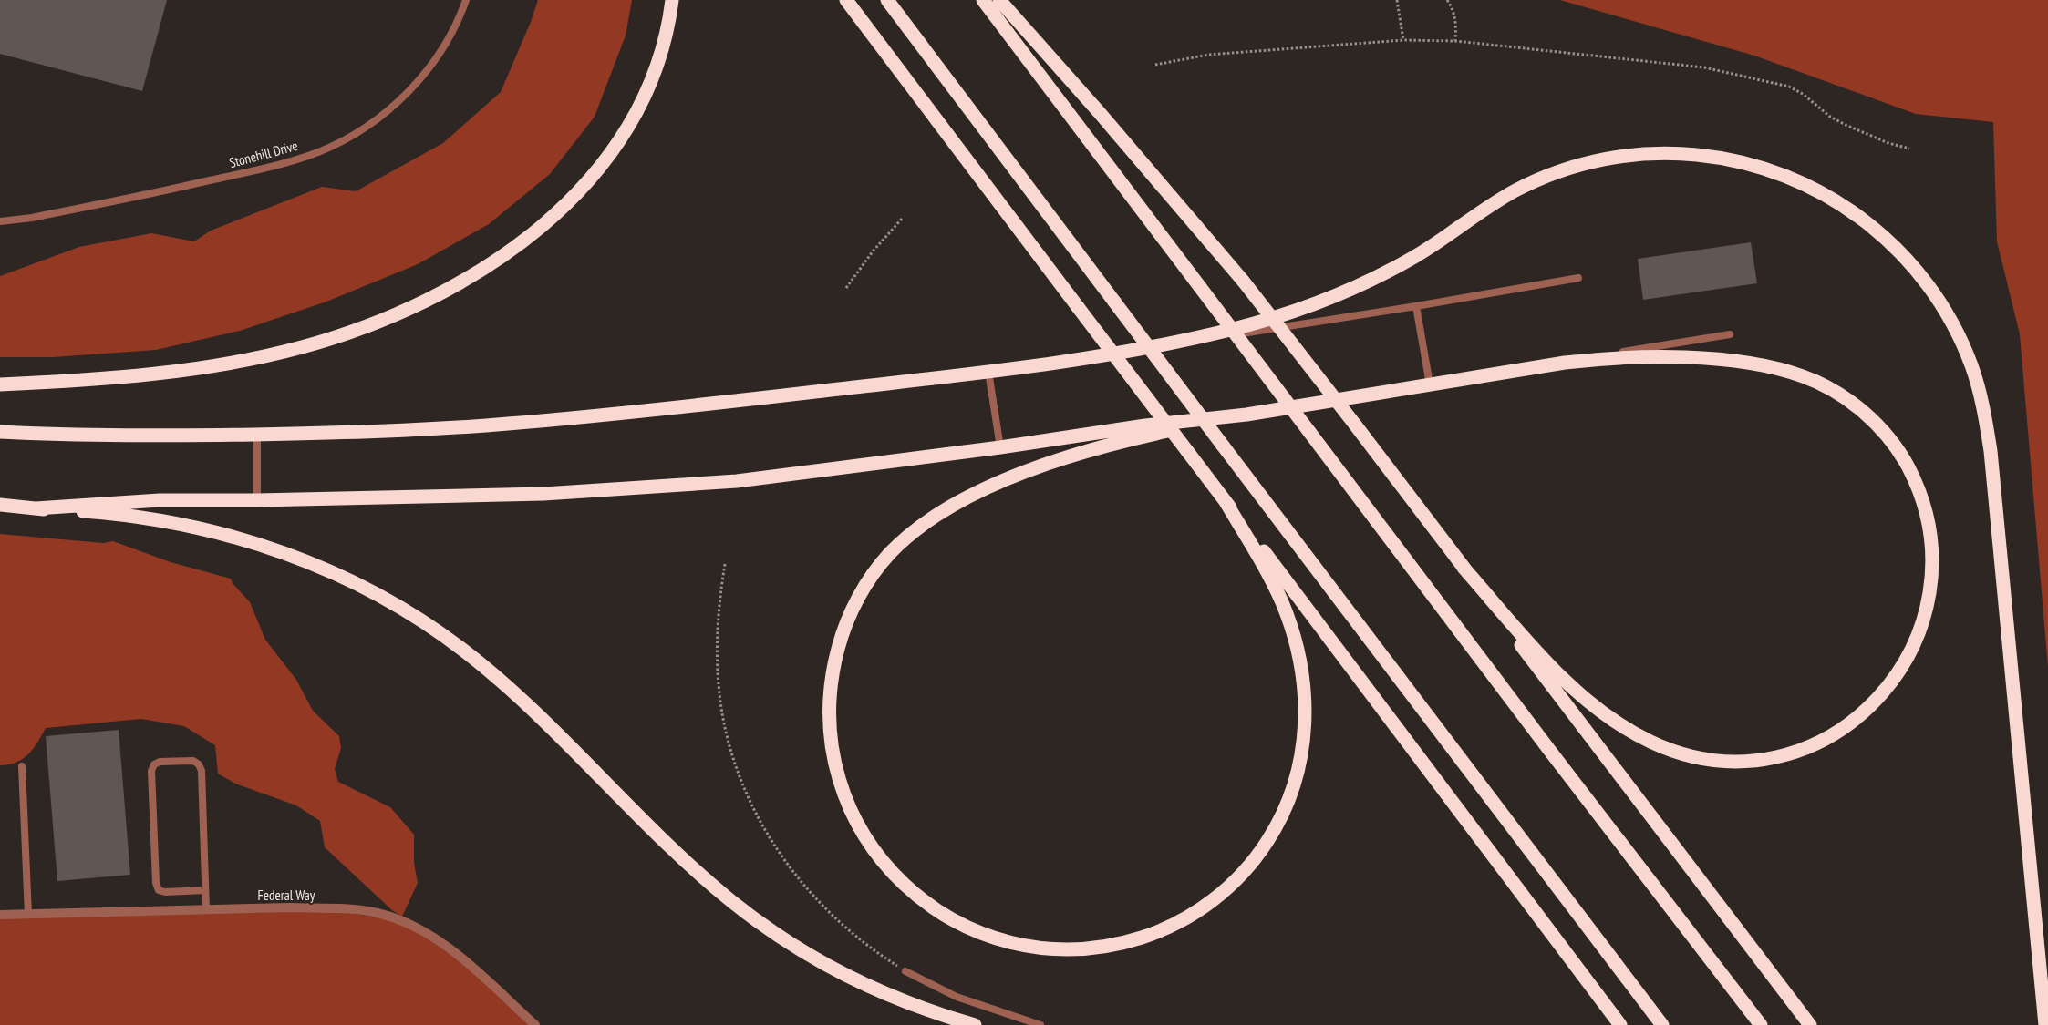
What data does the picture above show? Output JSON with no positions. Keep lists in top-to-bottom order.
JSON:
{
  "streets": {
    "street": ["Federal Way"],
    "lane": ["Stonehill Drive"]
  }
}
